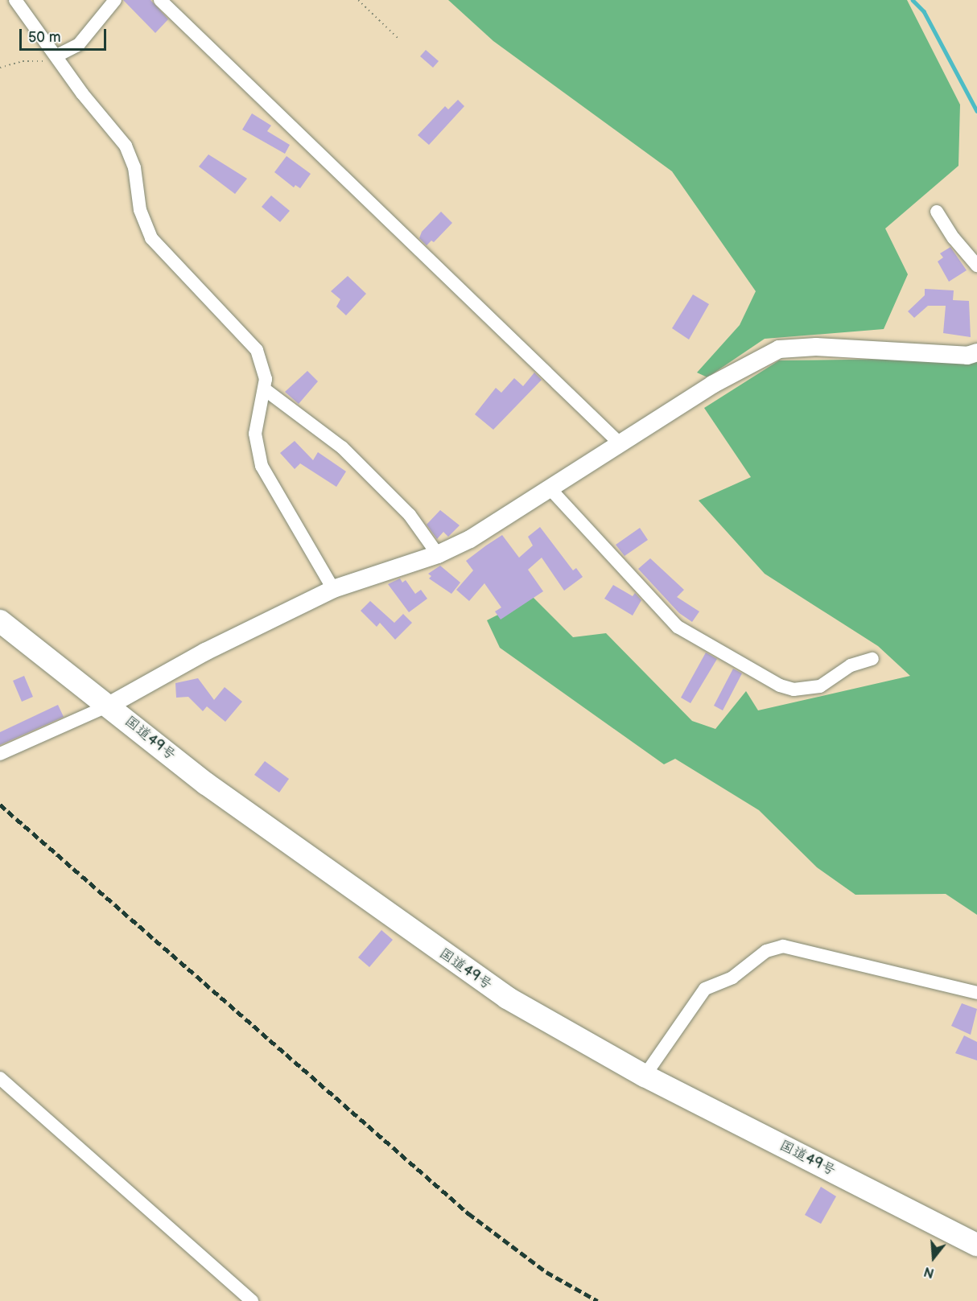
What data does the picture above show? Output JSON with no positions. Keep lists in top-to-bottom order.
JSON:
{
  "streets": {
    "highway": ["国道49号"]
  },
  "scale_bar": "50 m",
  "north": "bottom"
}
